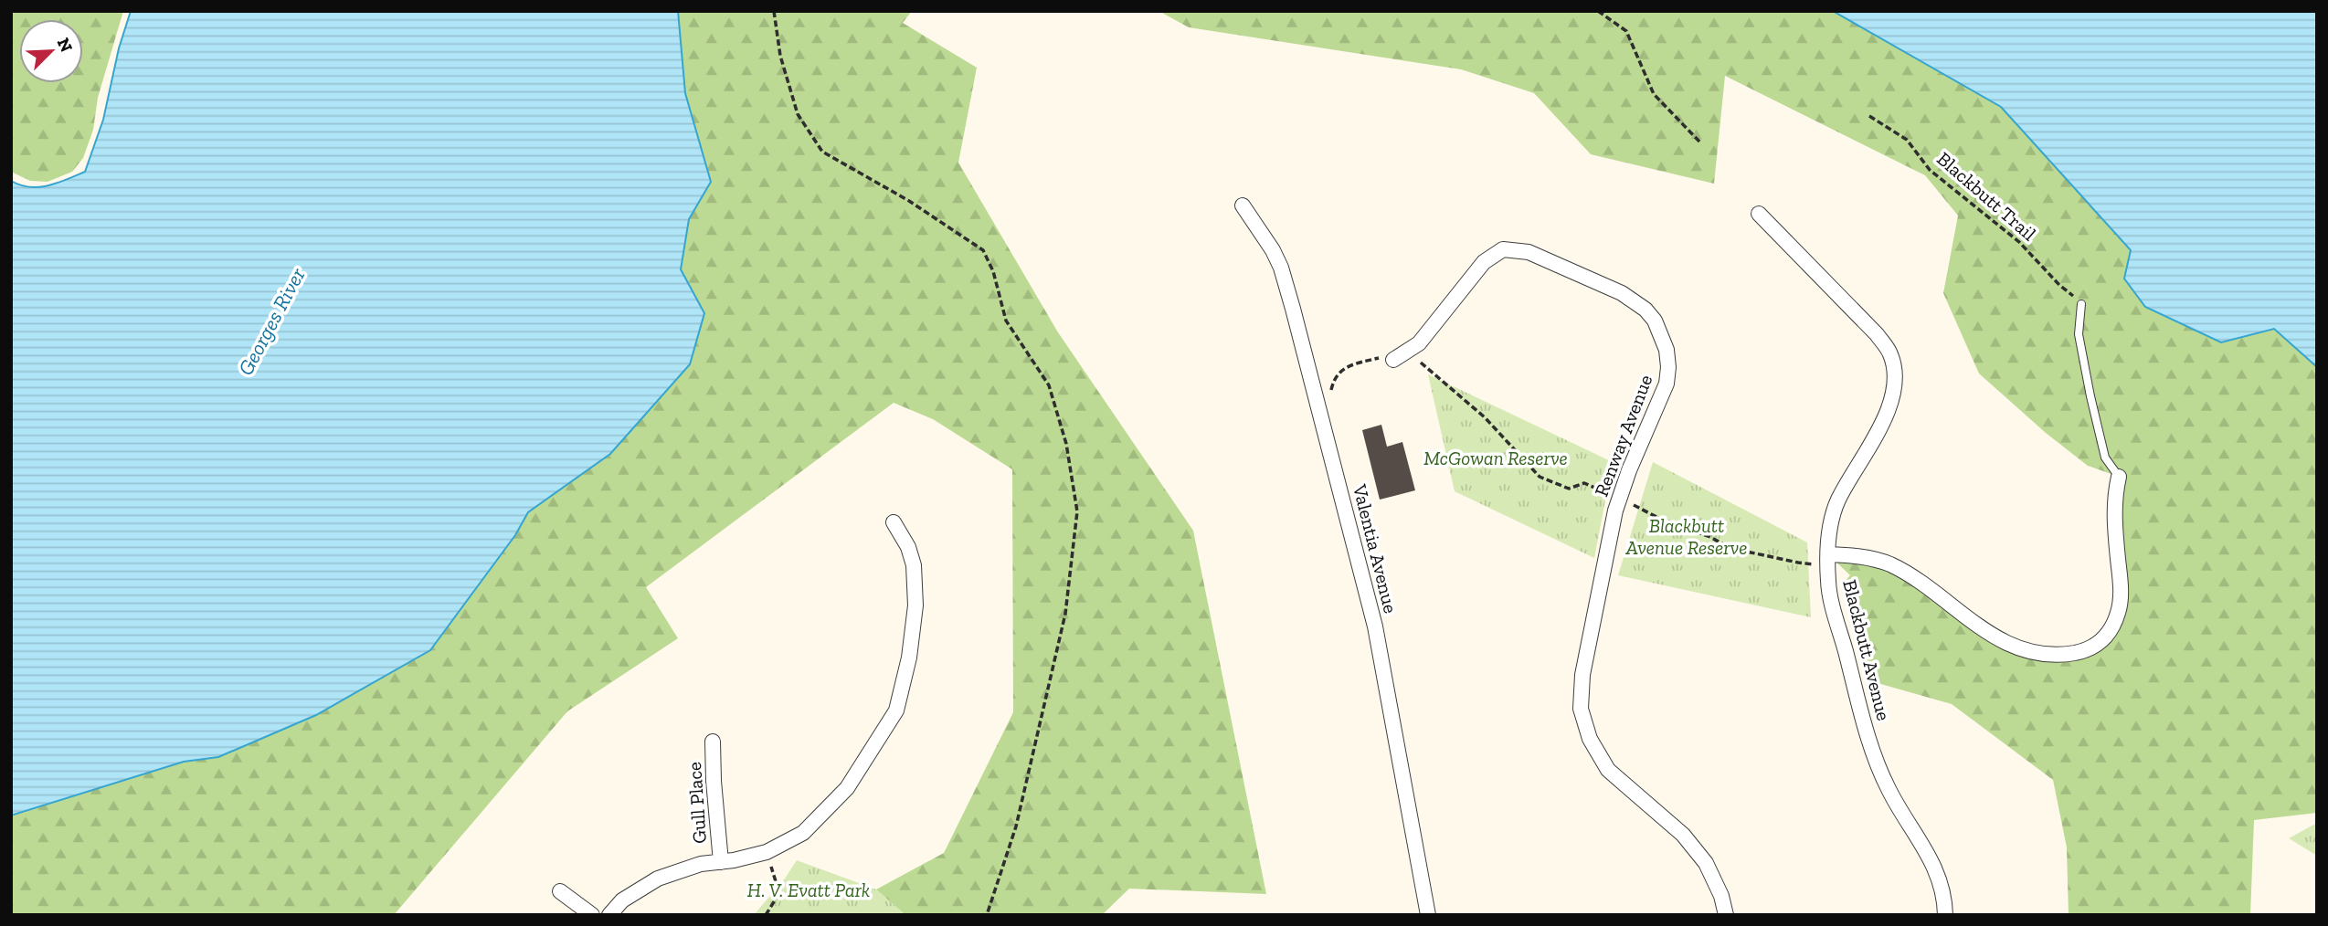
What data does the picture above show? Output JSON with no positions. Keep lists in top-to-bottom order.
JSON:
{
  "streets": {
    "street": [
      "Renway Avenue",
      "Valentia Avenue",
      "Blackbutt Avenue",
      "Gull Place"
    ],
    "path": ["Blackbutt Trail"]
  },
  "water": ["Georges River"],
  "parks": ["McGowan Reserve", "Blackbutt Avenue Reserve", "H. V. Evatt Park"],
  "north": "top right"
}
